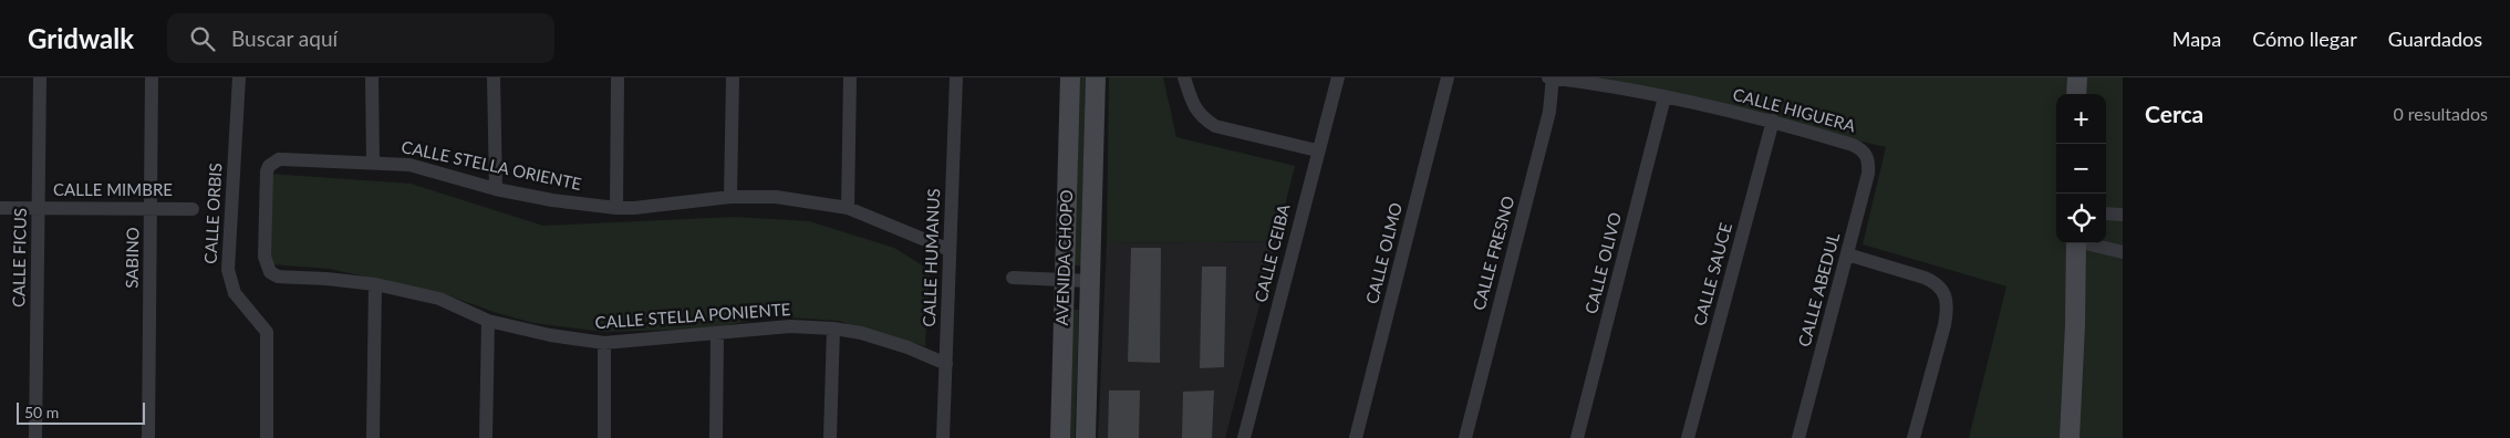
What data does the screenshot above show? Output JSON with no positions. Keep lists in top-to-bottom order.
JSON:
{
  "streets": {
    "street": [
      "CALLE HIGUERA",
      "CALLE STELLA ORIENTE",
      "CALLE MIMBRE",
      "CALLE ORBIS",
      "CALLE CEIBA",
      "CALLE OLMO",
      "CALLE FRESNO",
      "CALLE FICUS",
      "SABINO",
      "CALLE HUMANUS",
      "AVENIDA CHOPO",
      "CALLE OLIVO",
      "CALLE SAUCE",
      "CALLE ABEDUL",
      "CALLE STELLA PONIENTE"
    ]
  },
  "crossings": [
    ["CALLE HIGUERA", "CALLE FRESNO"],
    ["CALLE HIGUERA", "CALLE OLIVO"],
    ["CALLE HIGUERA", "CALLE SAUCE"],
    ["CALLE HIGUERA", "CALLE ABEDUL"],
    ["CALLE STELLA ORIENTE", "CALLE HUMANUS"],
    ["CALLE STELLA ORIENTE", "CALLE STELLA PONIENTE"],
    ["CALLE MIMBRE", "CALLE FICUS"],
    ["CALLE MIMBRE", "SABINO"],
    ["CALLE HUMANUS", "CALLE STELLA PONIENTE"]
  ],
  "scale_bar": "50 m",
  "page": {
    "header": "Gridwalk",
    "search": "Buscar aquí",
    "nav": ["Mapa", "Cómo llegar", "Guardados"],
    "heading": ["Cerca", "0 resultados"],
    "map_buttons": ["+", "−"],
    "scale": "50 m"
  }
}
